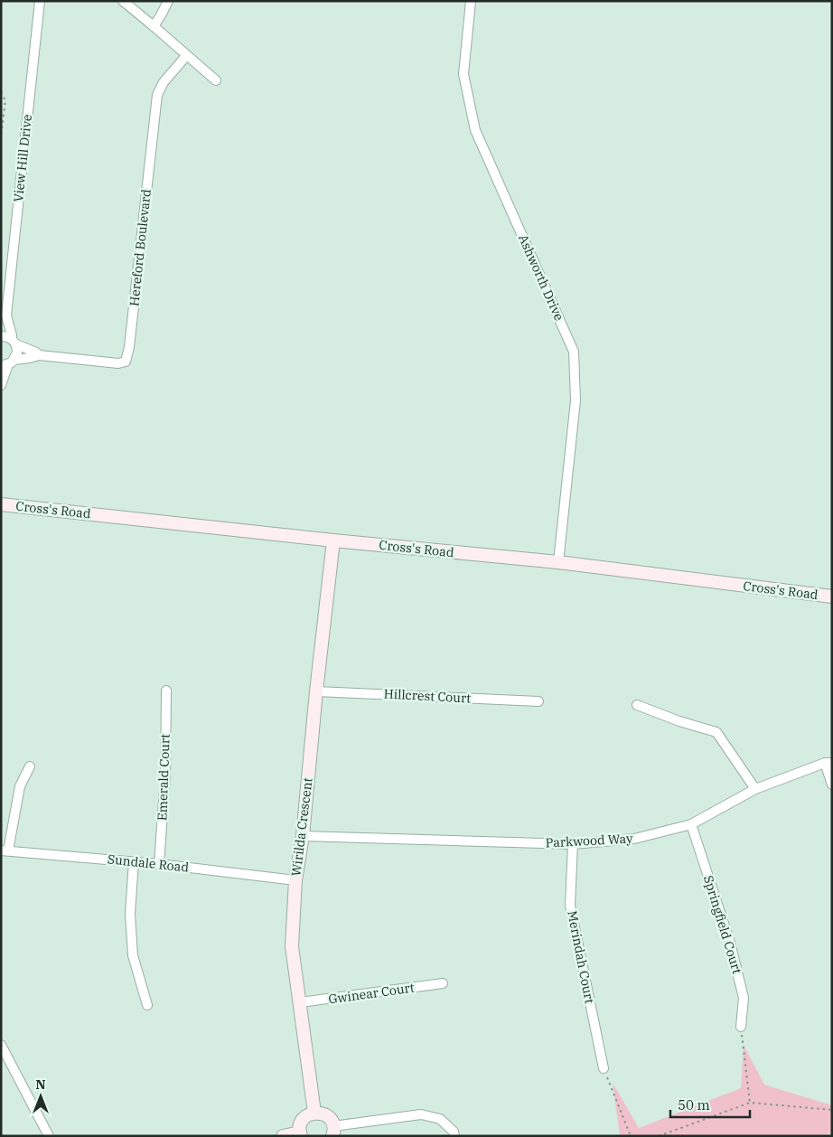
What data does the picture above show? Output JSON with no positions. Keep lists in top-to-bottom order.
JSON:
{
  "streets": {
    "street": [
      "View Hill Drive",
      "Hereford Boulevard",
      "Ashworth Drive",
      "Cross's Road",
      "Hillcrest Court",
      "Emerald Court",
      "Wirilda Crescent",
      "Parkwood Way",
      "Sundale Road",
      "Springfield Court",
      "Merindah Court",
      "Gwinear Court"
    ]
  },
  "crossings": [
    ["View Hill Drive", "Hereford Boulevard"],
    ["Ashworth Drive", "Cross's Road"],
    ["Cross's Road", "Wirilda Crescent"],
    ["Hillcrest Court", "Wirilda Crescent"],
    ["Emerald Court", "Sundale Road"],
    ["Wirilda Crescent", "Parkwood Way"],
    ["Wirilda Crescent", "Sundale Road"],
    ["Wirilda Crescent", "Gwinear Court"],
    ["Parkwood Way", "Springfield Court"],
    ["Parkwood Way", "Merindah Court"]
  ],
  "scale_bar": "50 m",
  "north": "top"
}
